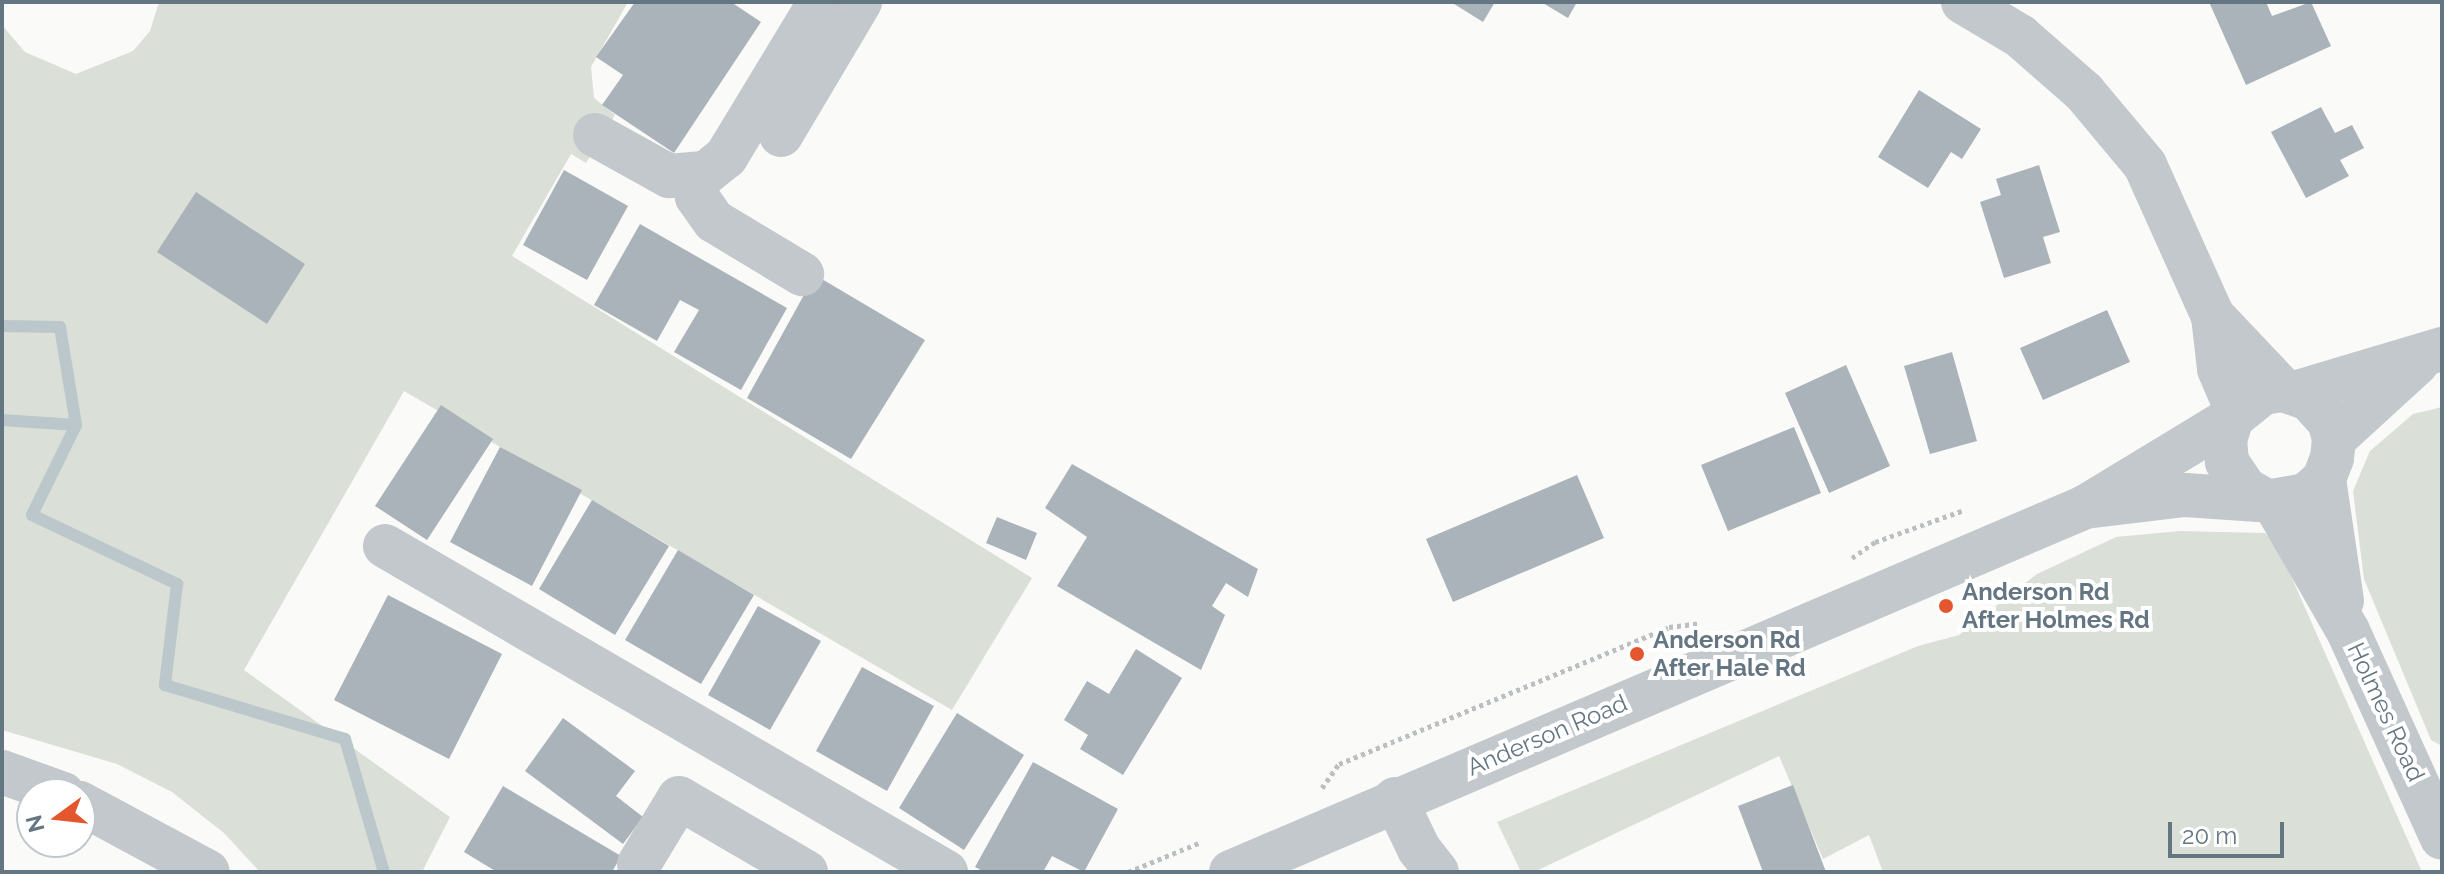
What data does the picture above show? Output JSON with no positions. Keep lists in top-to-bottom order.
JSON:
{
  "streets": {
    "street": ["Holmes Road", "Anderson Road"]
  },
  "crossings": [
    ["Holmes Road", "Anderson Road"]
  ],
  "places": ["Anderson Rd After Holmes Rd", "Anderson Rd After Hale Rd"],
  "scale_bar": "20 m",
  "north": "left"
}
